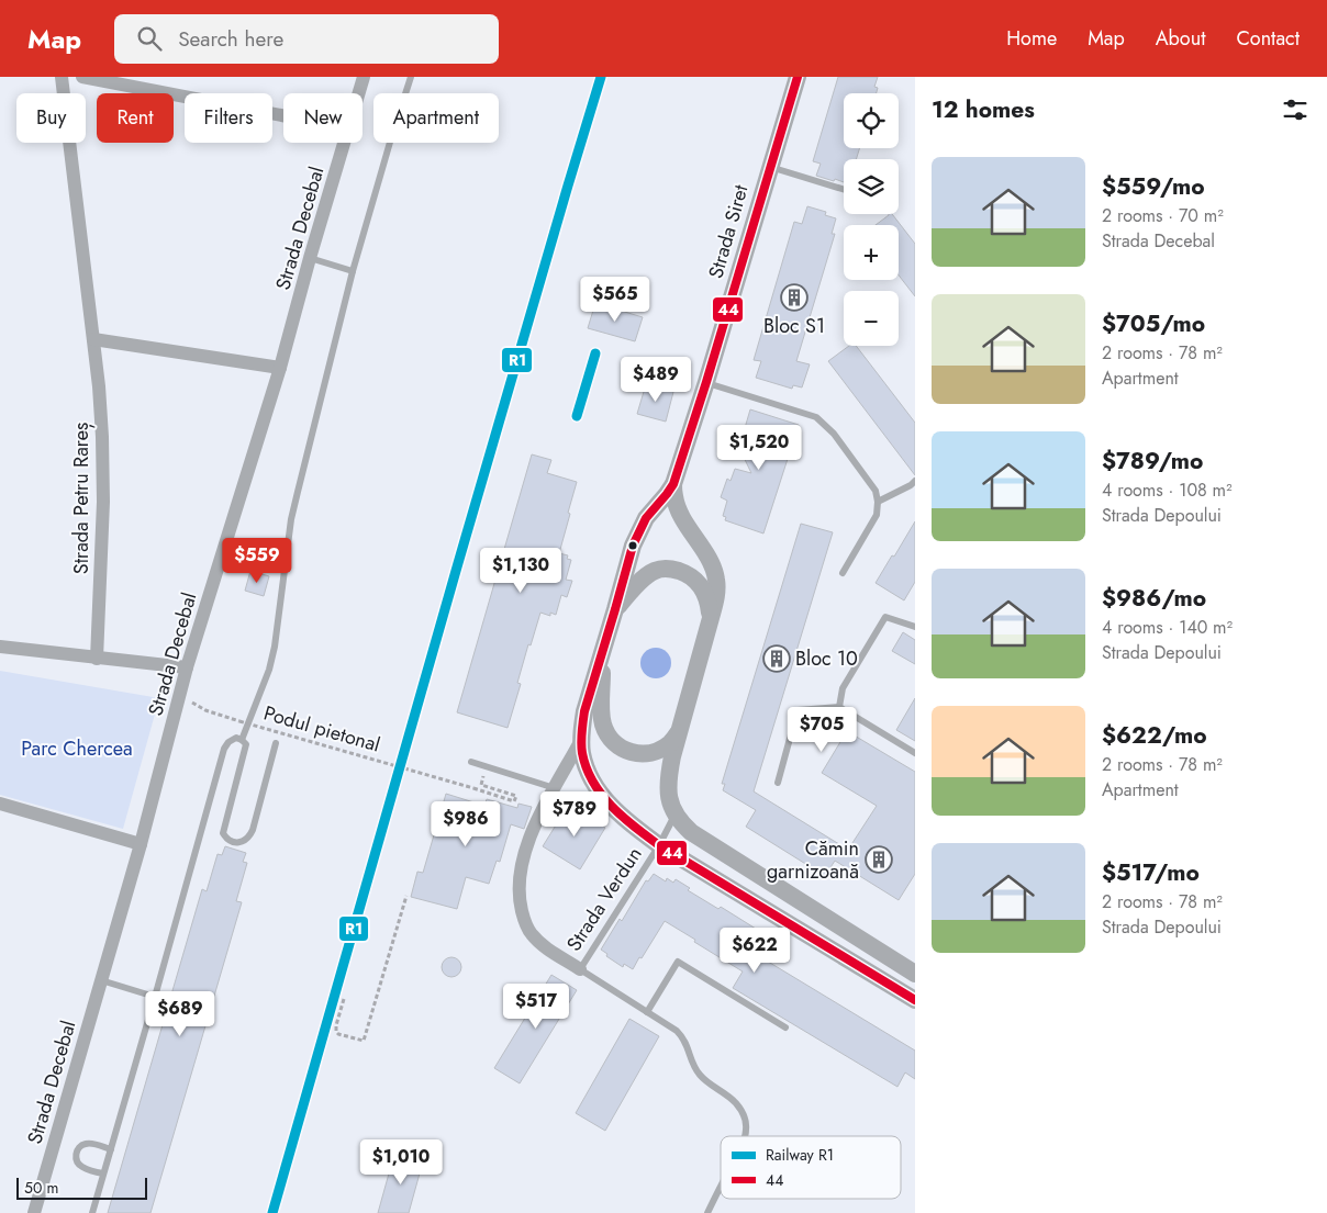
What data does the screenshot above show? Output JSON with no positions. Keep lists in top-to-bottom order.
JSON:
{
  "streets": {
    "street": ["Strada Decebal", "Strada Siret", "Strada Petru Rareș"],
    "lane": ["Strada Verdun"],
    "path": ["Podul pietonal"]
  },
  "crossings": [
    ["Strada Siret", "Strada Verdun"]
  ],
  "parks": ["Parc Chercea"],
  "places": {
    "building": ["Bloc S1", "Bloc 10", "Cămin garnizoană"]
  },
  "lines": ["rail line R1", "transit line 44"],
  "legend": ["Railway R1", "44"],
  "scale_bar": "50 m",
  "page": {
    "header": "Map",
    "search": "Search here",
    "nav": [
      "Home",
      "Map",
      "About",
      "Contact"
    ],
    "heading": "12 homes",
    "map_buttons": ["+", "−"],
    "chip": [
      "Buy",
      "Rent",
      "Filters",
      "New",
      "Apartment"
    ],
    "list": [
      {
        "name": "$559/mo",
        "note": "2 rooms · 70 m² · Strada Decebal"
      },
      {
        "name": "$705/mo",
        "note": "2 rooms · 78 m² · Apartment"
      },
      {
        "name": "$789/mo",
        "note": "4 rooms · 108 m² · Strada Depoului"
      },
      {
        "name": "$986/mo",
        "note": "4 rooms · 140 m² · Strada Depoului"
      },
      {
        "name": "$622/mo",
        "note": "2 rooms · 78 m² · Apartment"
      },
      {
        "name": "$517/mo",
        "note": "2 rooms · 78 m² · Strada Depoului"
      }
    ],
    "price": [
      "$565",
      "$489",
      "$1,520",
      "$559",
      "$1,130",
      "$705",
      "$789",
      "$986",
      "$622",
      "$517",
      "$689",
      "$1,010"
    ],
    "scale": "50 m"
  }
}
